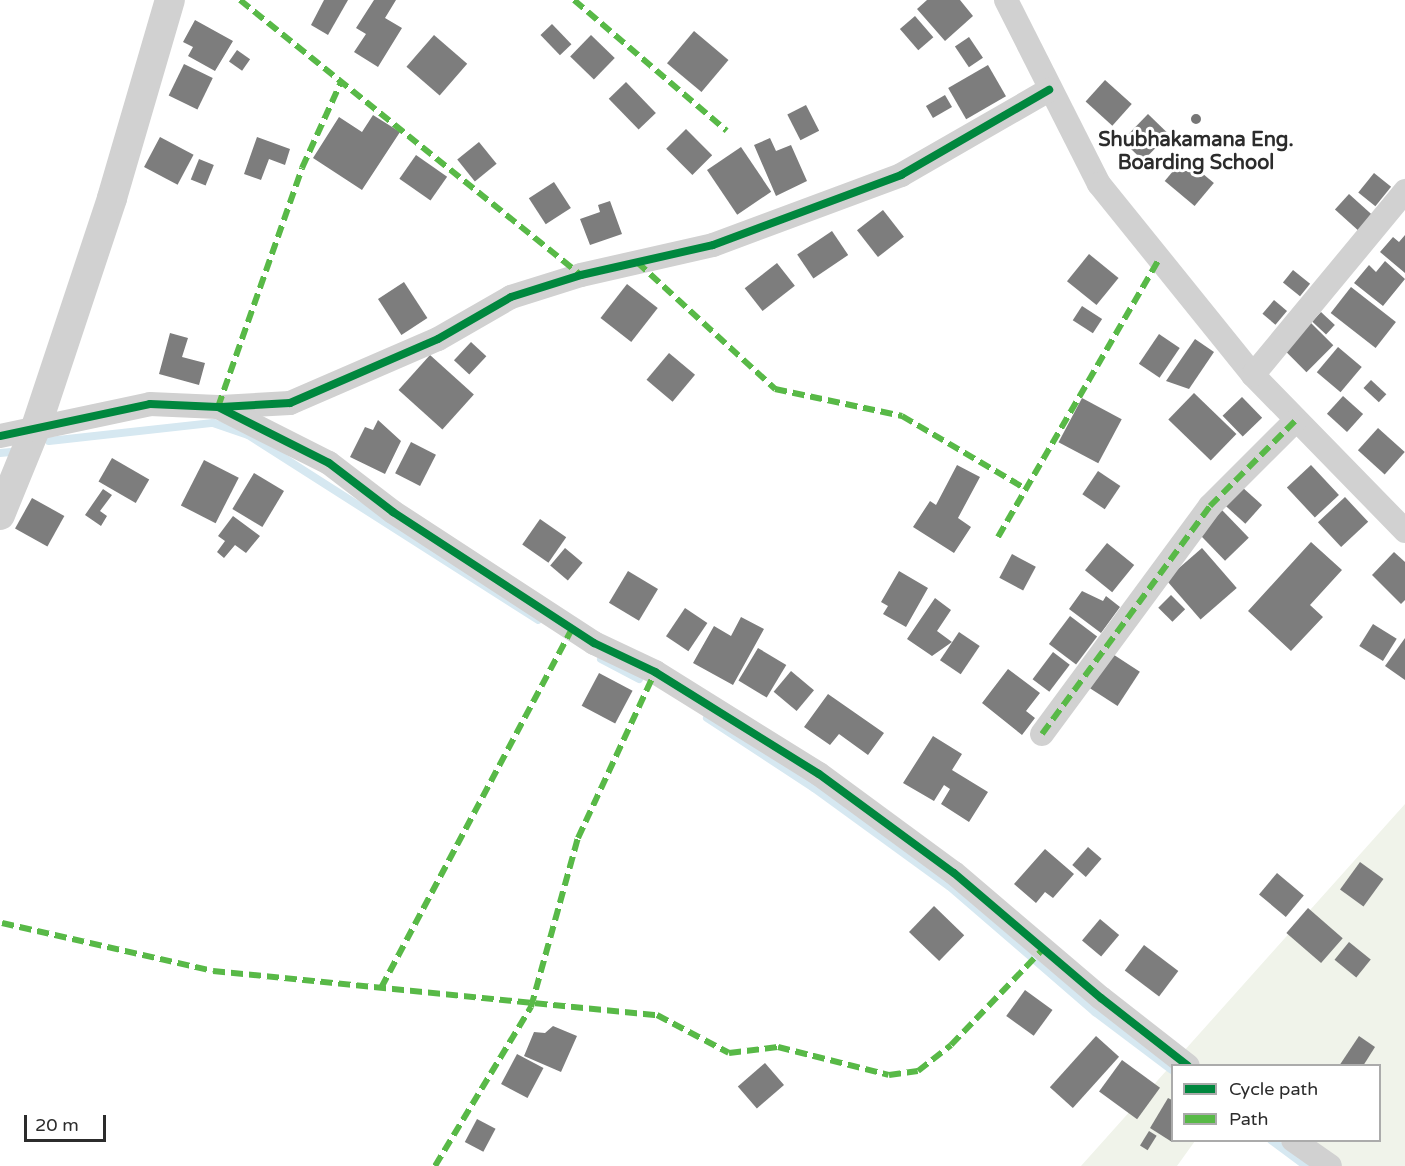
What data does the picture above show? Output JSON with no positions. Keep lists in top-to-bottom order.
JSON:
{
  "places": ["Shubhakamana Eng. Boarding School"],
  "legend": ["Cycle path", "Path"],
  "scale_bar": "20 m"
}
